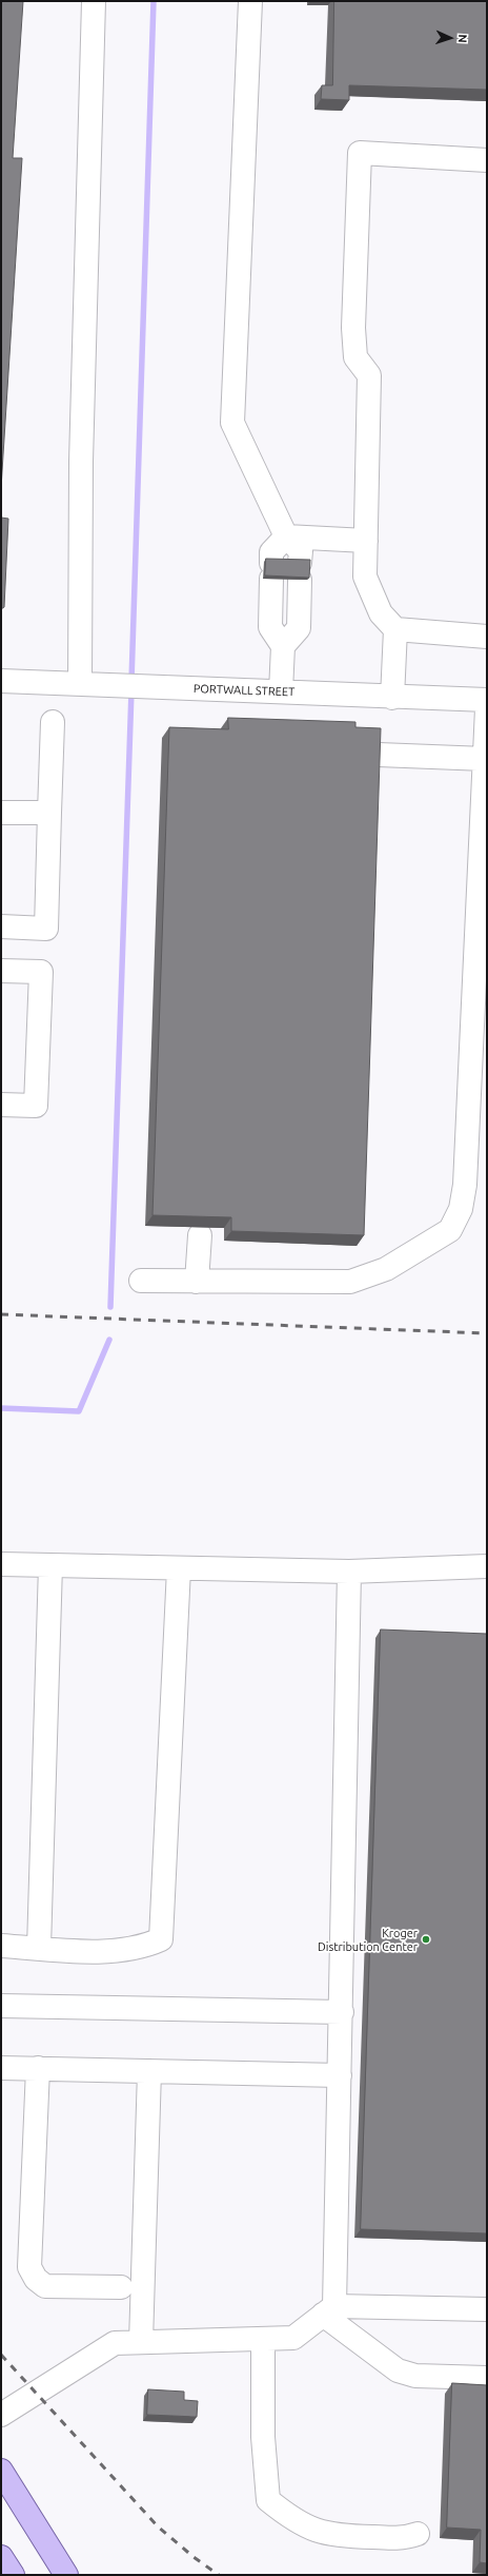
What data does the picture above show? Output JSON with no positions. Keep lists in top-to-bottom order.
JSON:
{
  "streets": {
    "street": ["PORTWALL STREET"]
  },
  "places": ["Kroger Distribution Center"],
  "north": "right"
}
